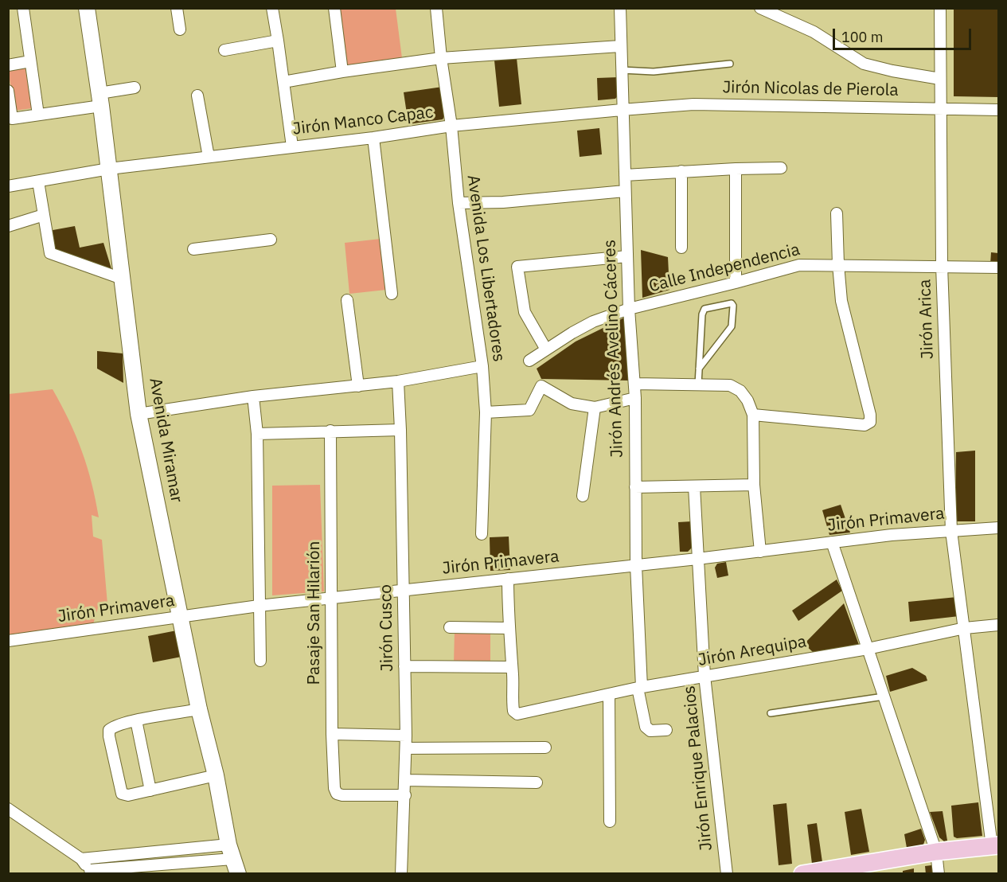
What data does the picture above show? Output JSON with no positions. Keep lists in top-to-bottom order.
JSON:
{
  "streets": {
    "street": [
      "Jirón Nicolas de Pierola",
      "Jirón Manco Capac",
      "Avenida Los Libertadores",
      "Calle Independencia",
      "Jirón Arica",
      "Jirón Andrés Avelino Cáceres",
      "Avenida Miramar",
      "Jirón Primavera",
      "Pasaje San Hilarión",
      "Jirón Cusco",
      "Jirón Arequipa",
      "Jirón Enrique Palacios"
    ]
  },
  "crossings": [
    ["Jirón Nicolas de Pierola", "Jirón Manco Capac"],
    ["Jirón Nicolas de Pierola", "Jirón Arica"],
    ["Jirón Nicolas de Pierola", "Jirón Andrés Avelino Cáceres"],
    ["Jirón Manco Capac", "Avenida Los Libertadores"],
    ["Jirón Manco Capac", "Jirón Andrés Avelino Cáceres"],
    ["Jirón Manco Capac", "Avenida Miramar"],
    ["Calle Independencia", "Jirón Arica"],
    ["Calle Independencia", "Jirón Andrés Avelino Cáceres"],
    ["Jirón Arica", "Jirón Primavera"],
    ["Jirón Arica", "Jirón Arequipa"],
    ["Jirón Andrés Avelino Cáceres", "Jirón Primavera"],
    ["Jirón Andrés Avelino Cáceres", "Jirón Arequipa"],
    ["Avenida Miramar", "Jirón Primavera"],
    ["Jirón Primavera", "Pasaje San Hilarión"],
    ["Jirón Primavera", "Jirón Cusco"],
    ["Jirón Primavera", "Jirón Enrique Palacios"],
    ["Pasaje San Hilarión", "Jirón Cusco"],
    ["Jirón Arequipa", "Jirón Enrique Palacios"]
  ],
  "scale_bar": "100 m"
}
